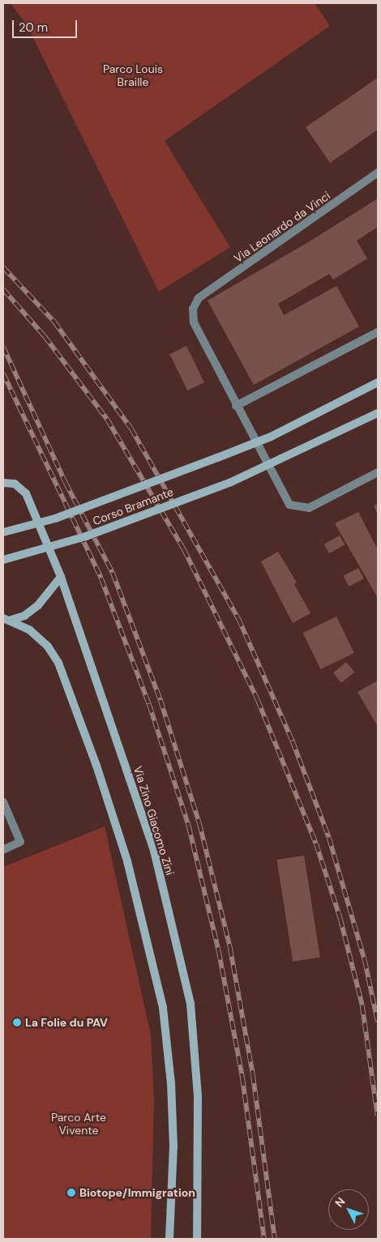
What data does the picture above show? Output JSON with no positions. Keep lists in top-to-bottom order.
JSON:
{
  "streets": {
    "street": ["Via Leonardo da Vinci", "Corso Bramante", "Via Zino Giacomo Zini"]
  },
  "parks": ["Parco Louis Braille", "Parco Arte Vivente"],
  "places": ["La Folie du PAV", "Biotope/Immigration"],
  "scale_bar": "20 m",
  "north": "top left"
}
